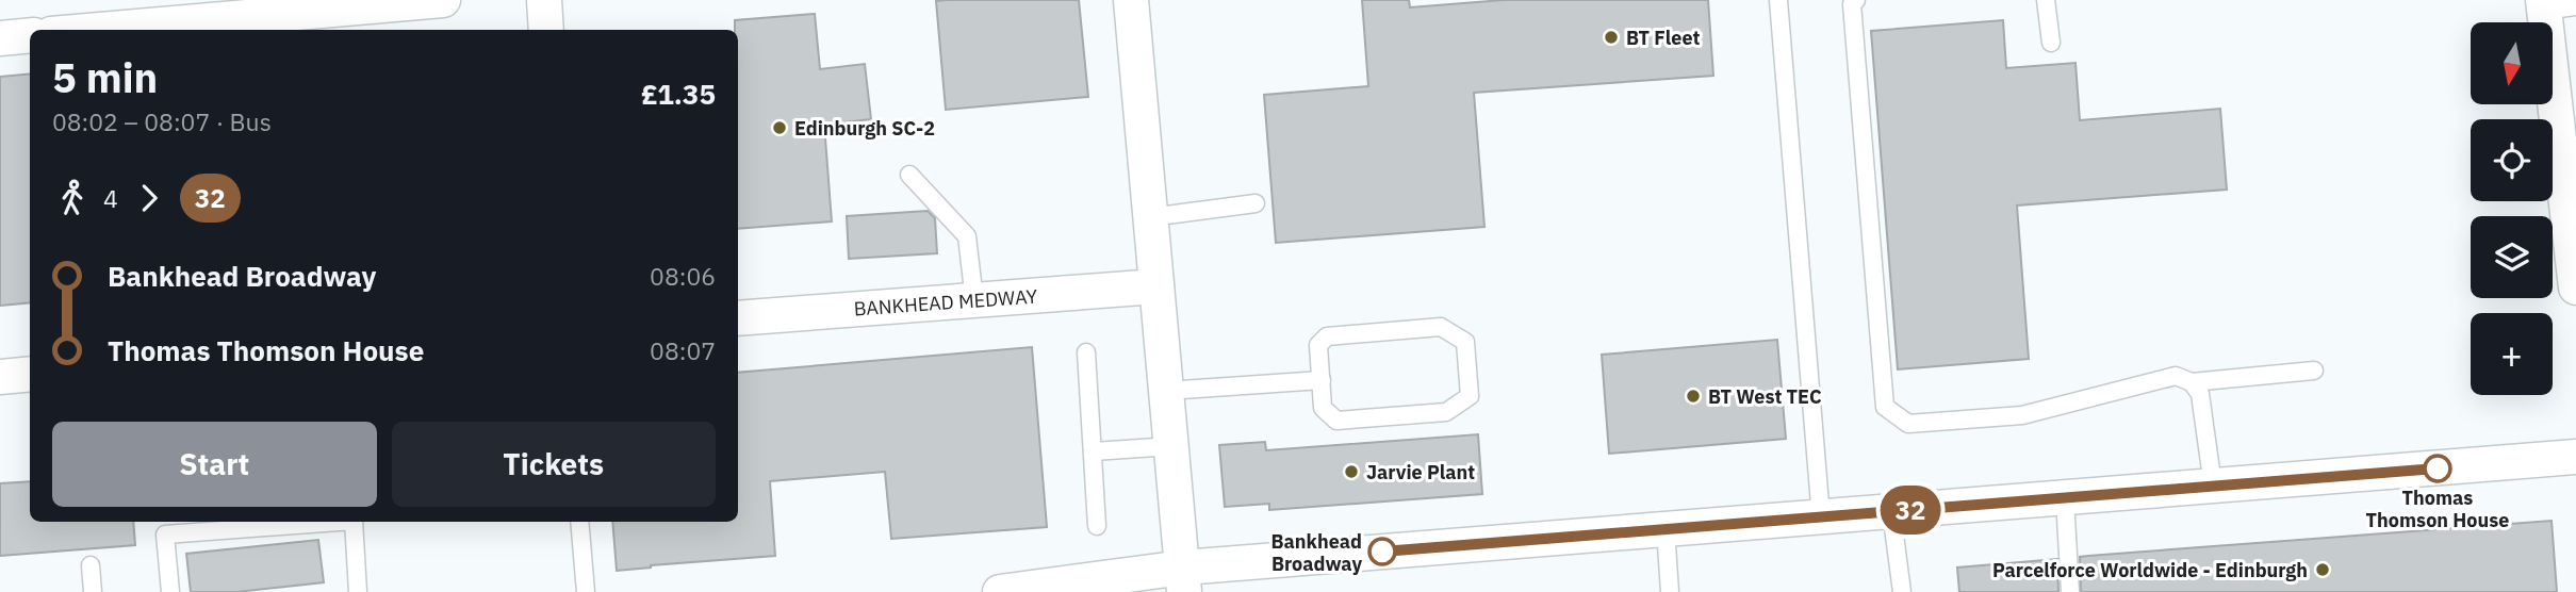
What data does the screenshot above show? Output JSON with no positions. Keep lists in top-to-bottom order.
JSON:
{
  "streets": {
    "street": ["BANKHEAD MEDWAY"]
  },
  "places": [
    "BT Fleet",
    "Edinburgh SC-2",
    "BT West TEC",
    "Thomas Thomson House",
    "Jarvie Plant",
    "Bankhead Broadway",
    "Parcelforce Worldwide - Edinburgh"
  ],
  "lines": ["bus line 32"],
  "north": "bottom",
  "page": {
    "on_map": "32",
    "map_buttons": "+",
    "heading": ["5 min", "08:02 – 08:07 · Bus", "£1.35"],
    "legs": ["4", "32"],
    "list": [
      {
        "name": "Bankhead Broadway",
        "value": "08:06"
      },
      {
        "name": "Thomas Thomson House",
        "value": "08:07"
      }
    ],
    "buttons": ["Start", "Tickets"]
  }
}
